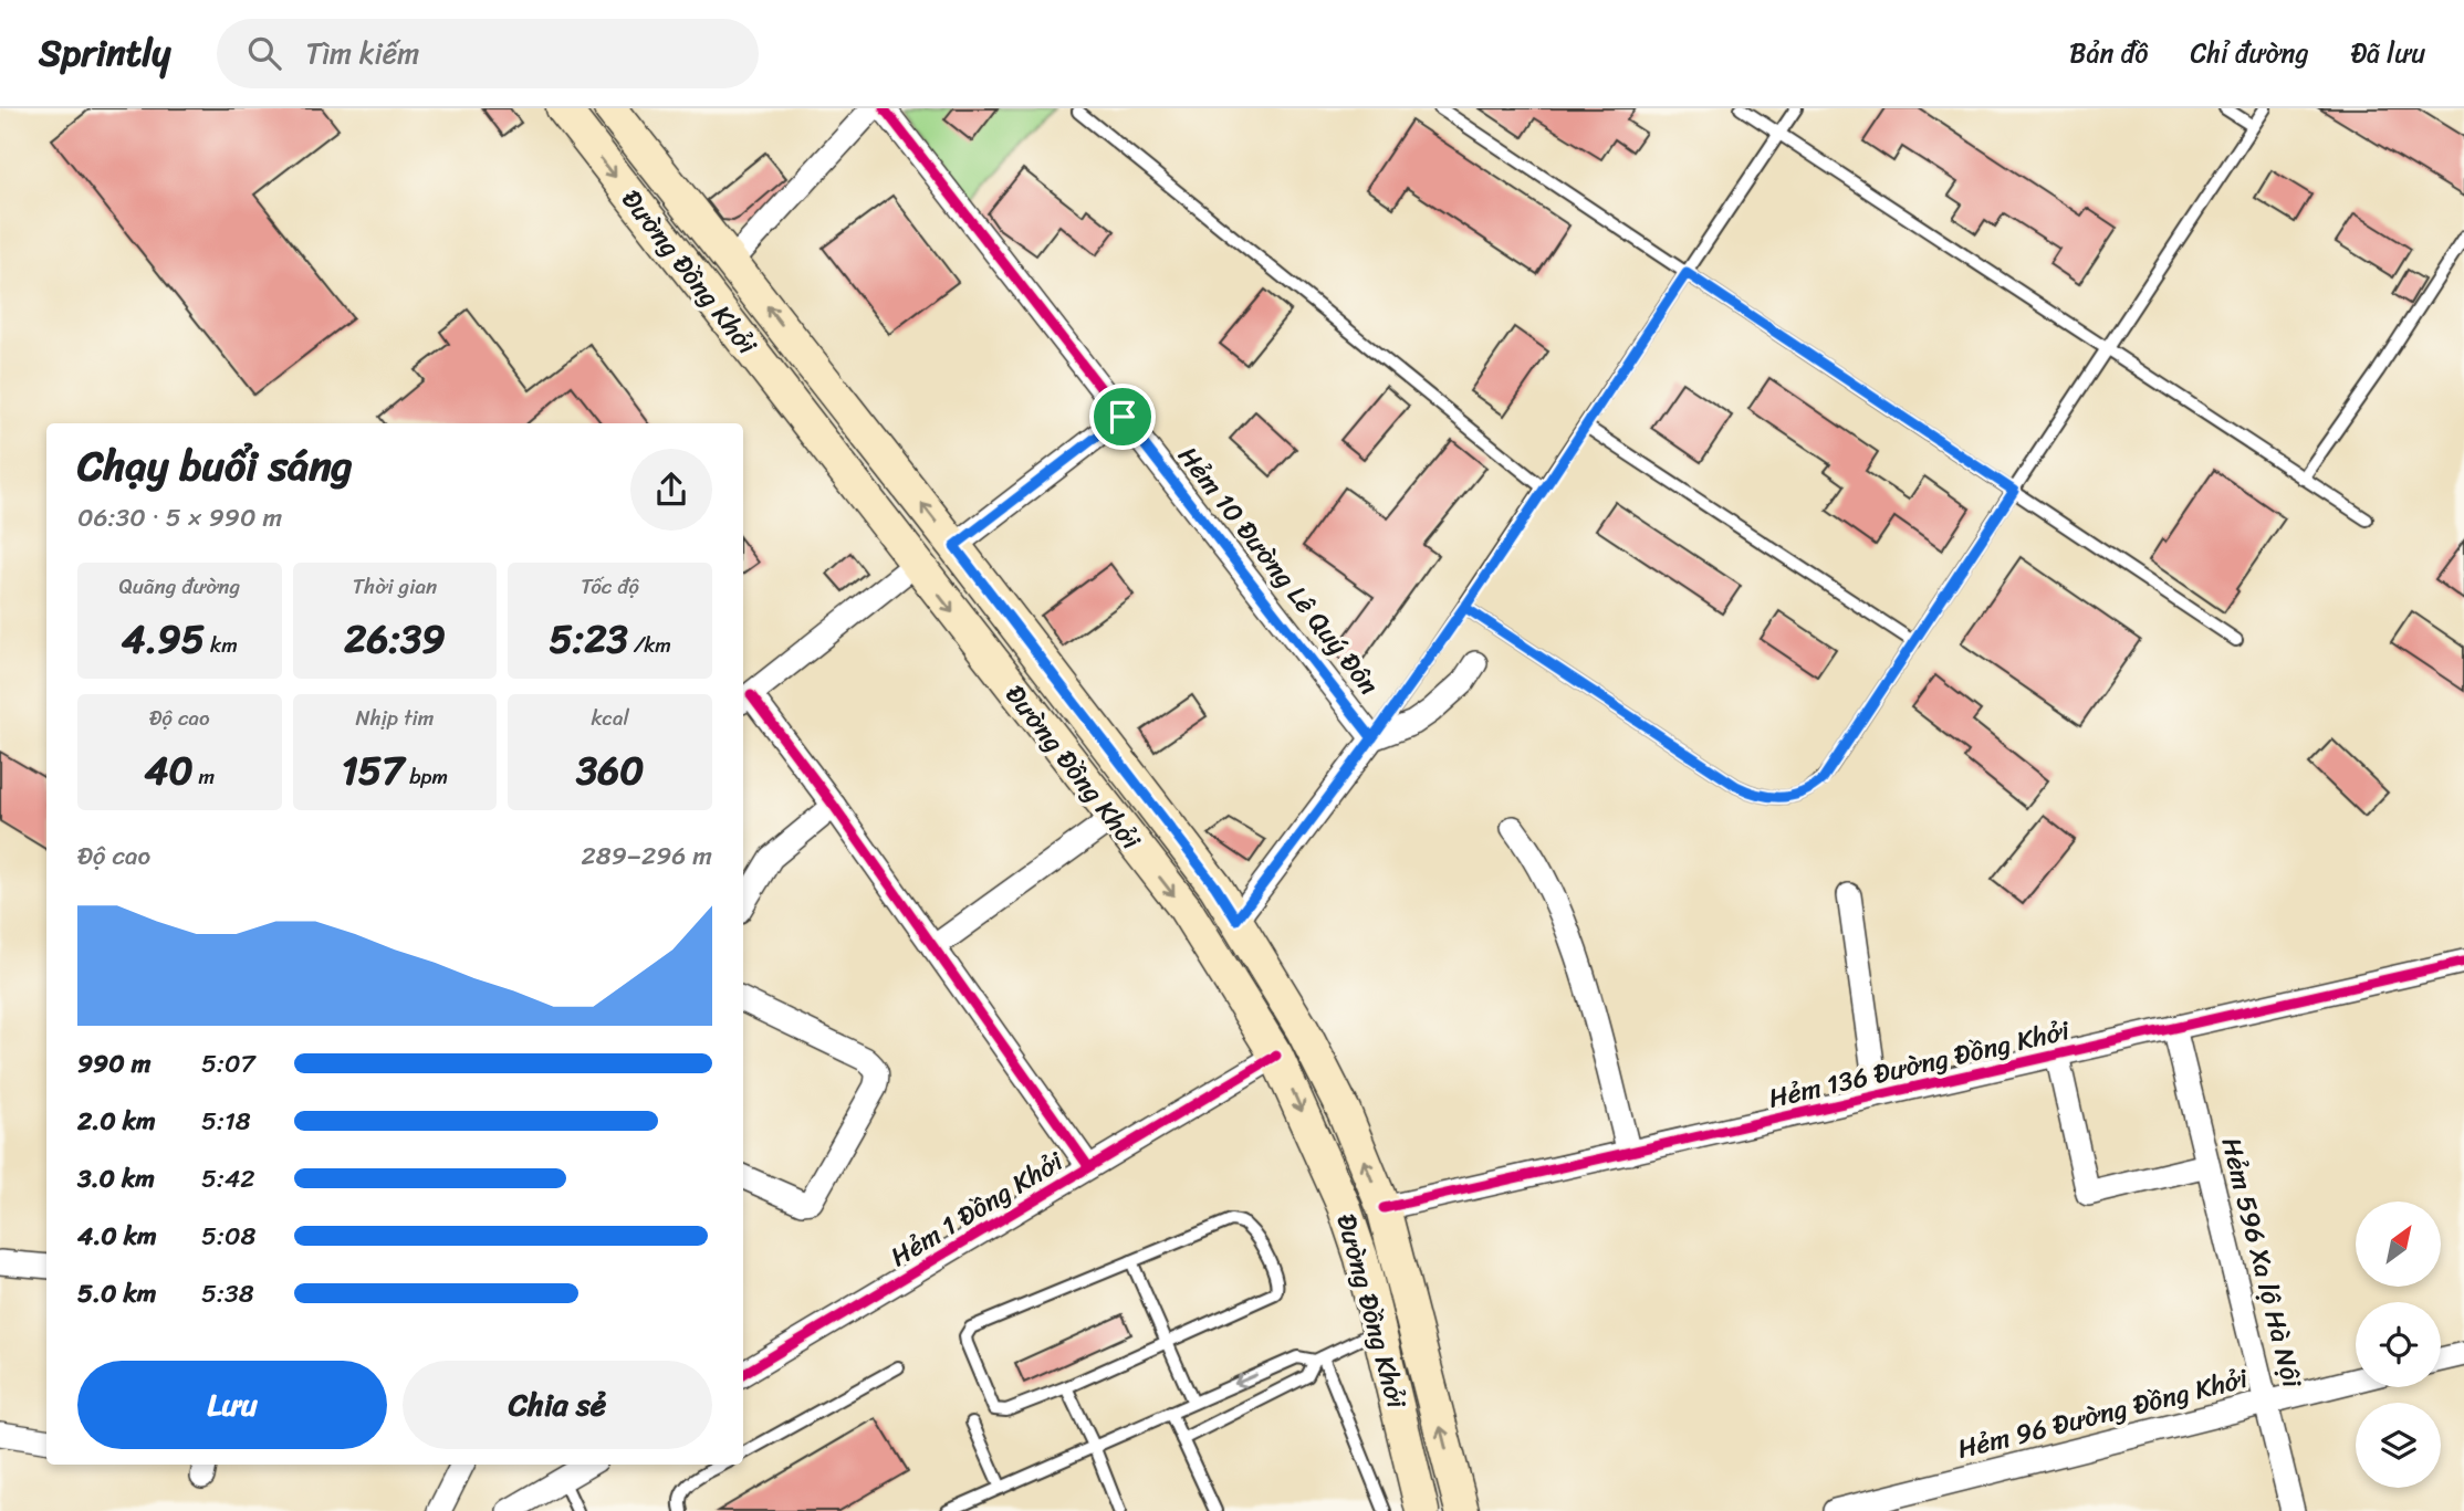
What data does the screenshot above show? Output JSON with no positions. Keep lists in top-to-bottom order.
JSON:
{
  "streets": {
    "main road": ["Đường Đồng Khởi"],
    "street": [
      "Hẻm 10 Đường Lê Quý Đôn",
      "Hẻm 136 Đường Đồng Khởi",
      "Hẻm 1 Đồng Khởi",
      "Hẻm 596 Xa lộ Hà Nội",
      "Hẻm 96 Đường Đồng Khởi"
    ]
  },
  "crossings": [
    ["Đường Đồng Khởi", "Hẻm 136 Đường Đồng Khởi"],
    ["Đường Đồng Khởi", "Hẻm 1 Đồng Khởi"],
    ["Hẻm 136 Đường Đồng Khởi", "Hẻm 596 Xa lộ Hà Nội"],
    ["Hẻm 596 Xa lộ Hà Nội", "Hẻm 96 Đường Đồng Khởi"]
  ],
  "north": "top right",
  "page": {
    "header": "Sprintly",
    "search": "Tìm kiếm",
    "nav": ["Bản đồ", "Chỉ đường", "Đã lưu"],
    "heading": ["Chạy buổi sáng", "06:30 · 5 × 990 m"],
    "stats": [
      ["Quãng đường", "4.95 km"],
      ["Thời gian", "26:39"],
      ["Tốc độ", "5:23 /km"],
      ["Độ cao", "40 m"],
      ["Nhịp tim", "157 bpm"],
      ["kcal", "360"]
    ],
    "chart": ["Độ cao", "289–296 m"],
    "list": [
      {
        "name": "990 m",
        "note": "5:07"
      },
      {
        "name": "2.0 km",
        "note": "5:18"
      },
      {
        "name": "3.0 km",
        "note": "5:42"
      },
      {
        "name": "4.0 km",
        "note": "5:08"
      },
      {
        "name": "5.0 km",
        "note": "5:38"
      }
    ],
    "buttons": ["Lưu", "Chia sẻ"]
  }
}
